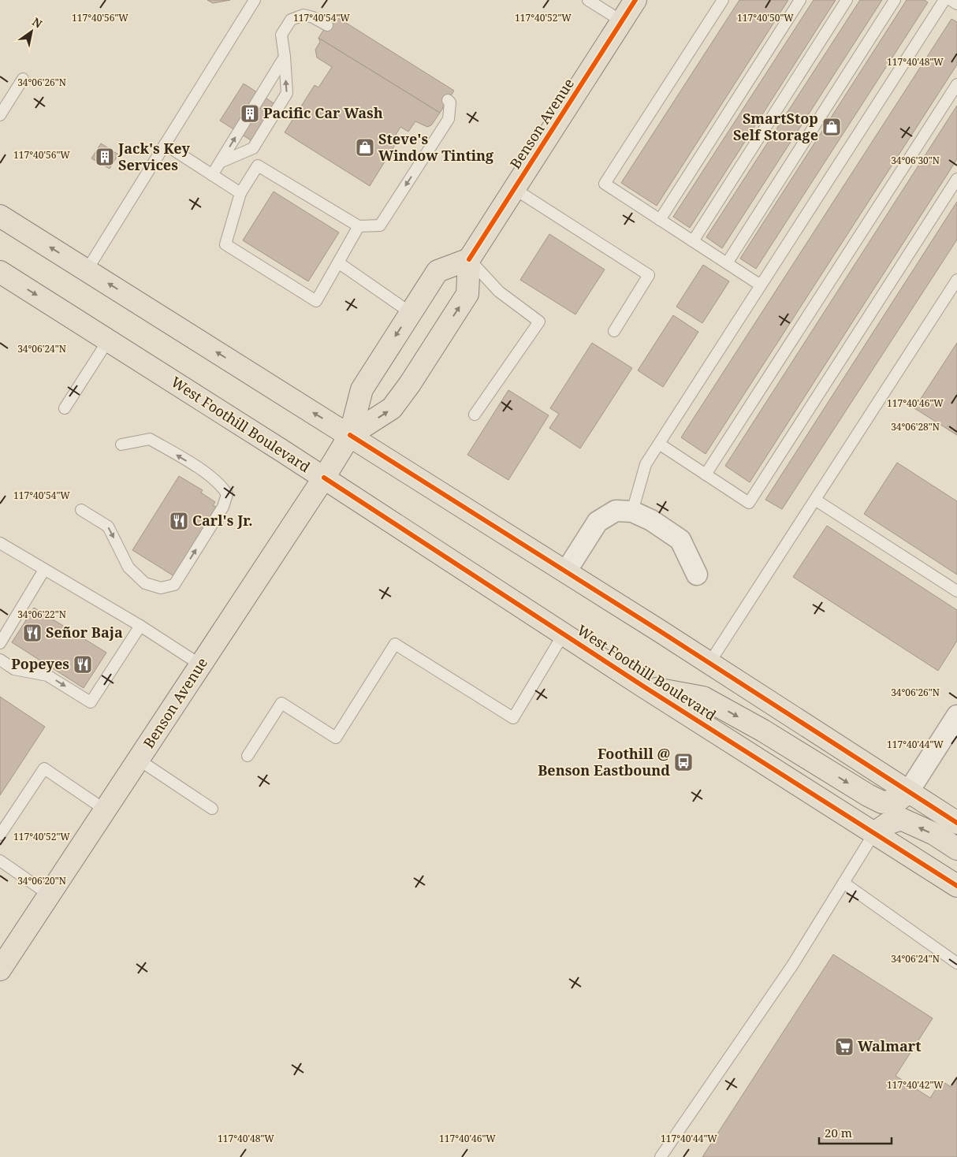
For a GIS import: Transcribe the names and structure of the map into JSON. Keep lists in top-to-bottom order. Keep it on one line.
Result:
{"streets":{"main road":["Benson Avenue","West Foothill Boulevard"]},"crossings":[["Benson Avenue","West Foothill Boulevard"]],"places":{"building":["Pacific Car Wash","Jack's Key Services"],"shop":["SmartStop Self Storage","Steve's Window Tinting"],"restaurant":["Carl's Jr.","Señor Baja","Popeyes"],"bus stop":["Foothill @ Benson Eastbound"],"supermarket":["Walmart"]},"scale_bar":"20 m","north":"top right","coordinates":["117°40'50\"W","117°40'56\"W","117°40'54\"W","117°40'52\"W","117°40'48\"W","34°06'26\"N","34°06'30\"N","34°06'24\"N","117°40'46\"W","34°06'28\"N","34°06'22\"N","117°40'44\"W","34°06'20\"N","117°40'42\"W"]}
